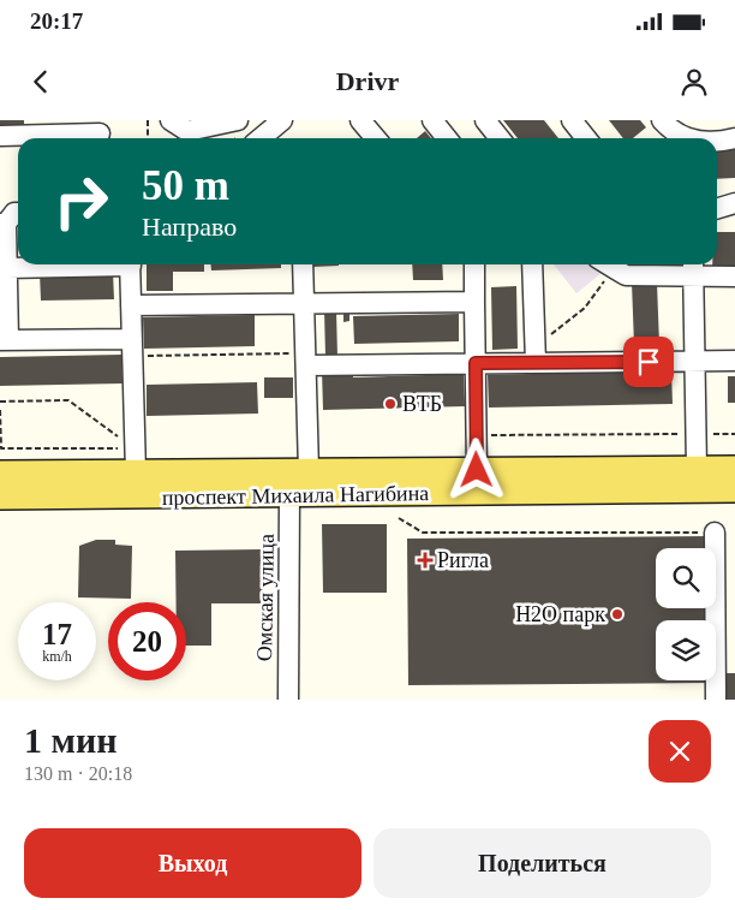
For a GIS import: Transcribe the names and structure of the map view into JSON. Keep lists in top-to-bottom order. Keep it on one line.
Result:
{"streets":{"main road":["проспект Михаила Нагибина"],"street":["Омская улица"]},"crossings":[["проспект Михаила Нагибина","Омская улица"]],"places":{"other":["ВТБ","H2O парк"],"health":["Ригла"]},"page":{"status":"20:17","header":"Drivr","turn":["50 m","Направо"],"speed":"17 km/h","limit":"20","heading":["1 мин","130 m · 20:18"],"buttons":["Выход","Поделиться"]}}
